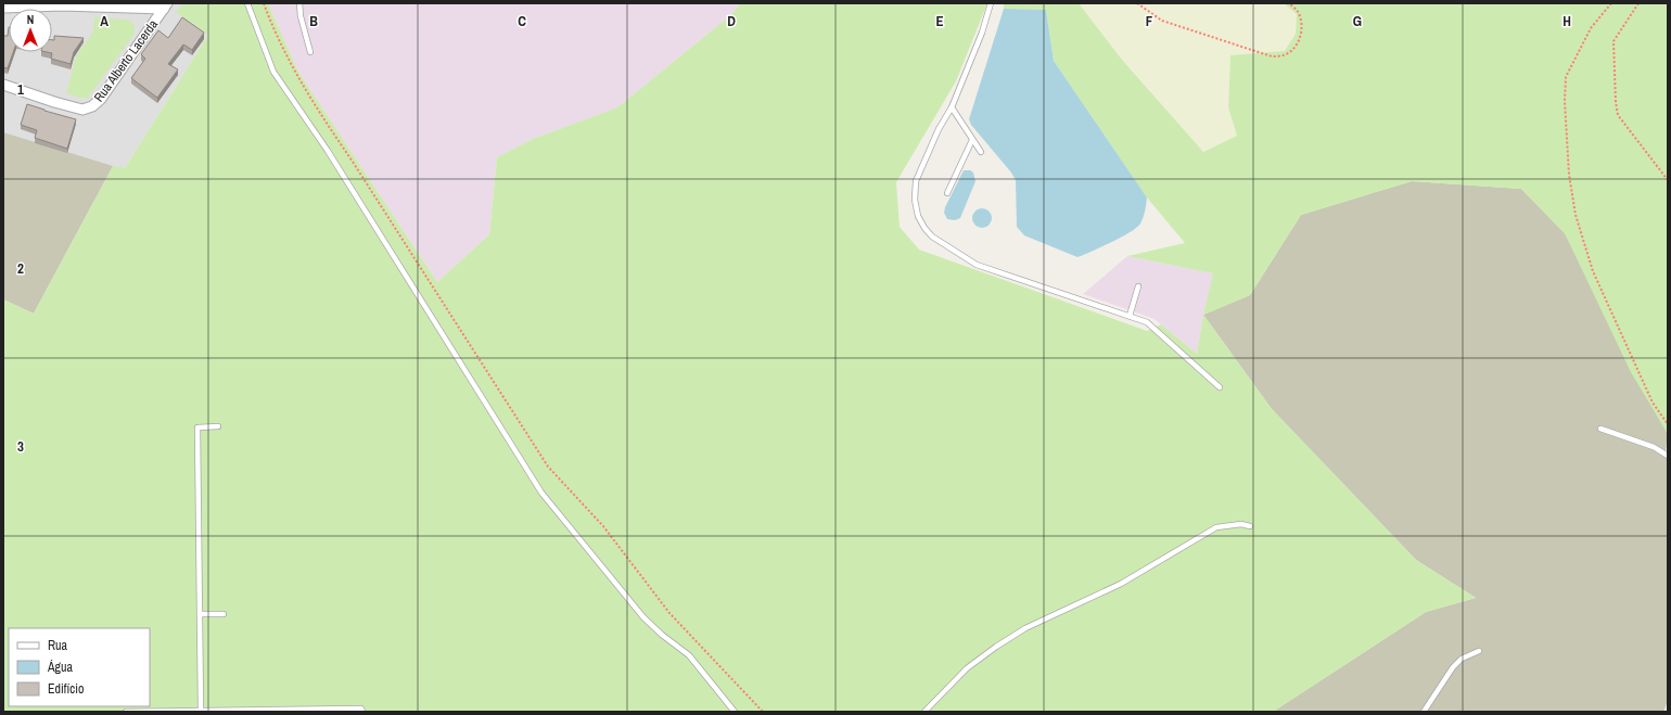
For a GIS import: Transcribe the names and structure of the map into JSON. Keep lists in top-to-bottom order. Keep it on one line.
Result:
{"streets":{"street":["Rua Alberto Lacerda"]},"legend":["Rua","Água","Edifício"],"north":"top","grid":{"columns":["A","B","C","D","E","F","G","H"],"rows":["1","2","3"]}}
